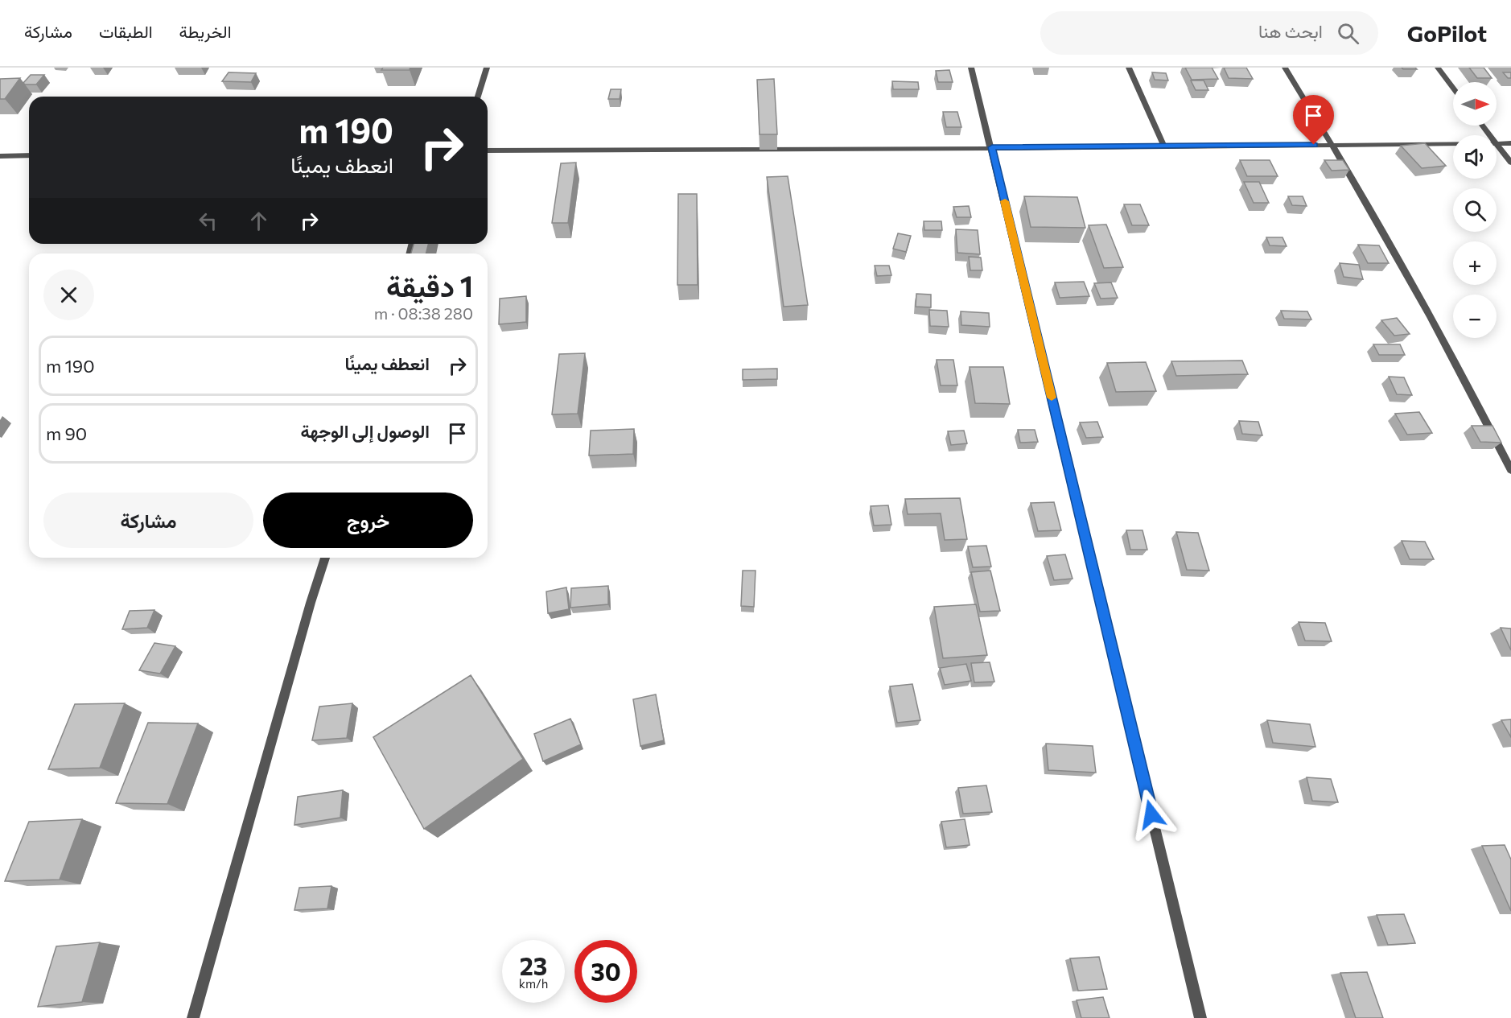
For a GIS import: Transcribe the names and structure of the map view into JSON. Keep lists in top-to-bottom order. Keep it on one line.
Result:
{"north":"right","page":{"header":"GoPilot","search":"ابحث هنا","nav":["الخريطة","الطبقات","مشاركة"],"map_buttons":["+","−"],"turn":["190 m","انعطف يمينًا"],"heading":["1 دقيقة","280 m · 08:38"],"list":[{"name":"انعطف يمينًا","value":"190 m"},{"name":"الوصول إلى الوجهة","value":"90 m"}],"buttons":["خروج","مشاركة"],"speed":"23 km/h","limit":"30"}}
